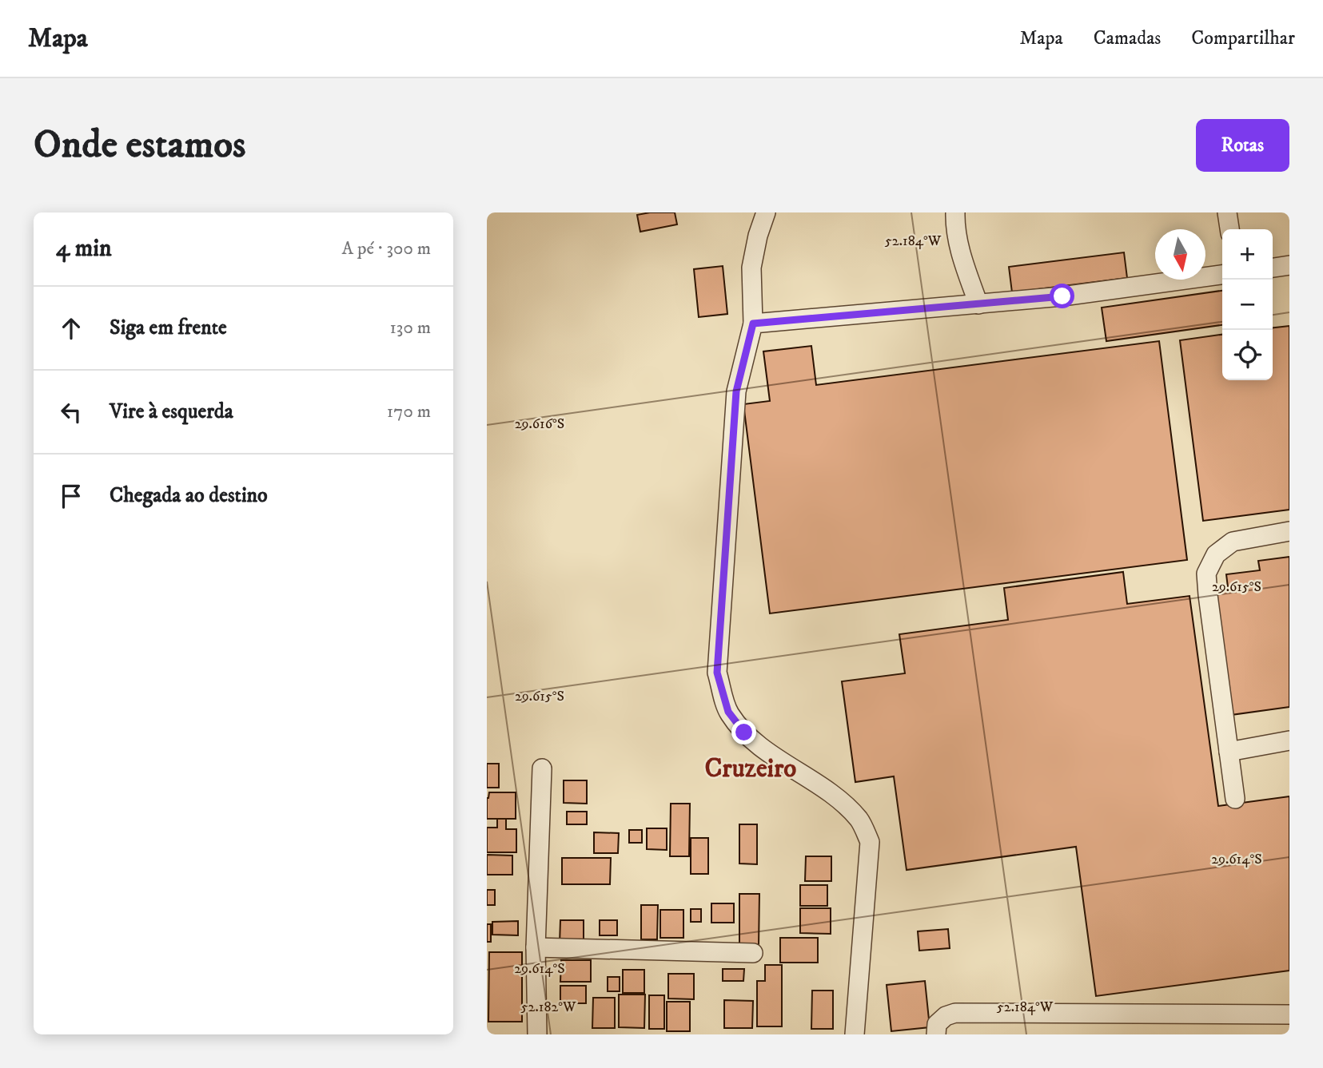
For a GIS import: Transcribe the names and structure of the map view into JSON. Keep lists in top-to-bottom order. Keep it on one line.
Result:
{"districts":["Cruzeiro"],"north":"bottom","page":{"header":"Mapa","nav":["Mapa","Camadas","Compartilhar"],"buttons":"Rotas","title":"Onde estamos","heading":["4 min","A pé · 300 m"],"map_buttons":["+","−"],"list":[["Siga em frente","130 m"],["Vire à esquerda","170 m"],"Chegada ao destino"]},"coordinates":["52.184°W","29.616°S","29.615°S","29.614°S","52.182°W"]}
